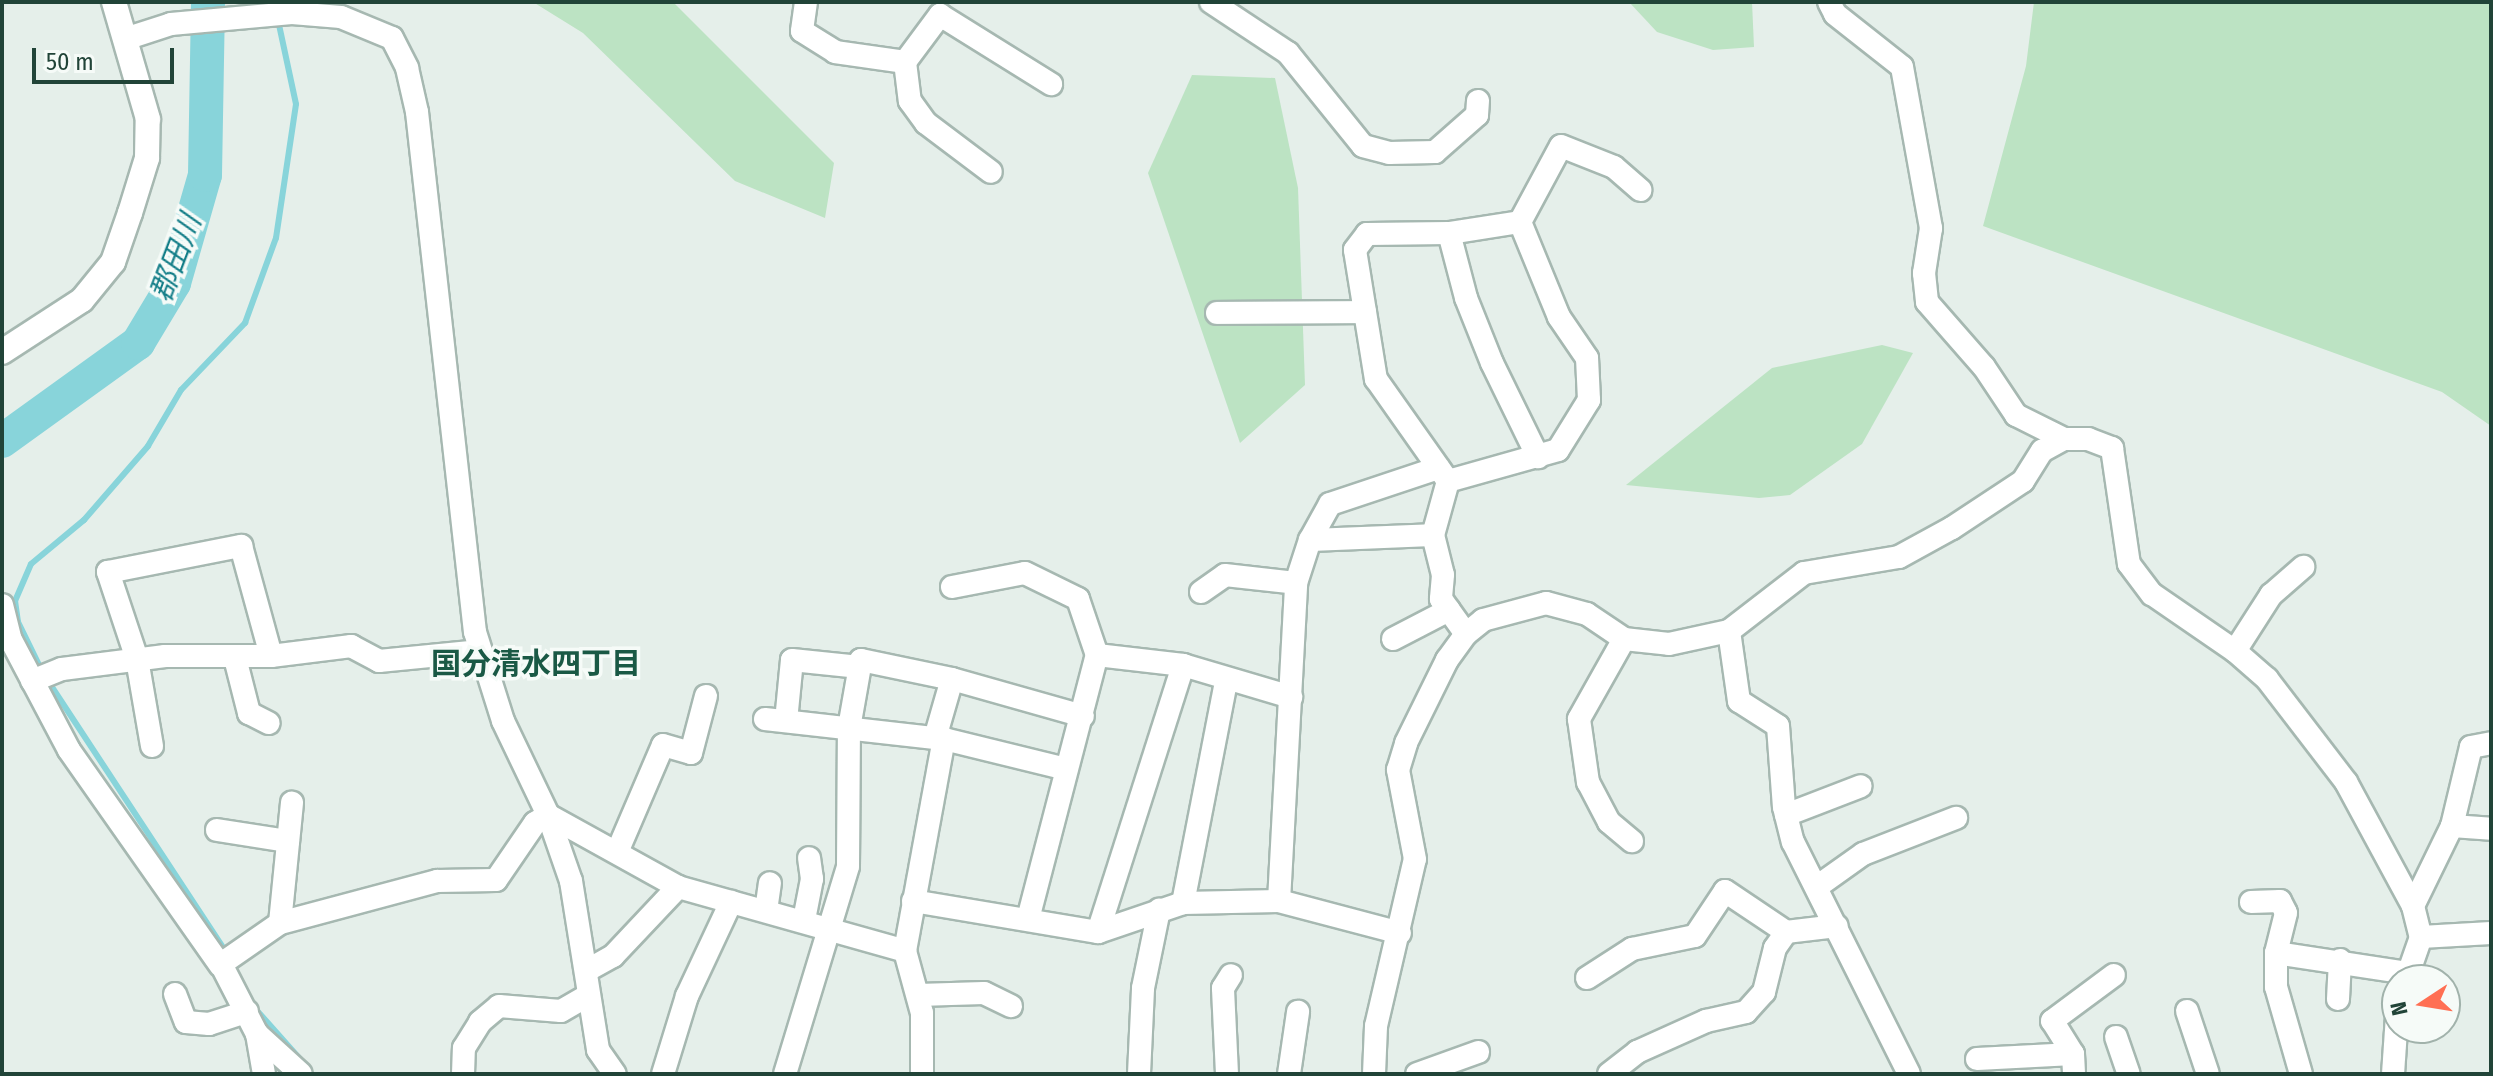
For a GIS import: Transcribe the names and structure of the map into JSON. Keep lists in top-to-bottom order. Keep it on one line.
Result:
{"districts":["国分清水四丁目"],"water":["郡田川"],"scale_bar":"50 m","north":"left"}
